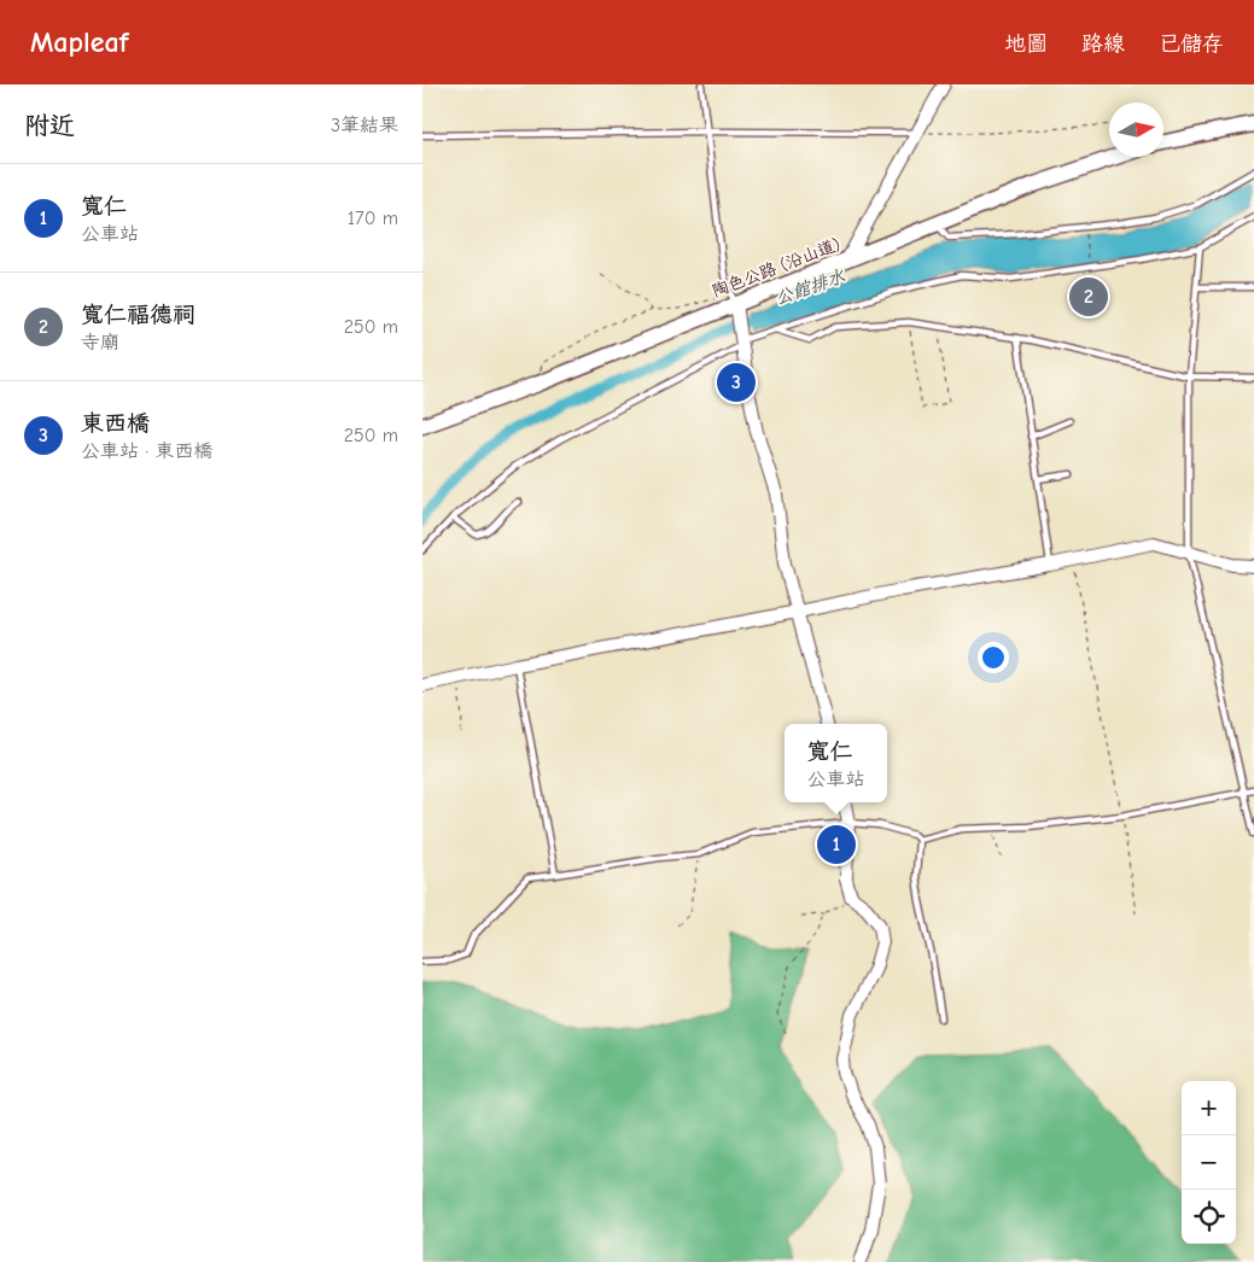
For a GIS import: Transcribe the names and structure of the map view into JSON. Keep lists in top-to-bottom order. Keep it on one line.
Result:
{"streets":{"main road":["陶色公路 (沿山道)"]},"water":["公館排水"],"north":"right","page":{"header":"Mapleaf","nav":["地圖","路線","已儲存"],"heading":["附近","3筆結果"],"list":[{"mark":"1","name":"寬仁","note":"公車站","value":"170 m"},{"mark":"2","name":"寬仁福德祠","note":"寺廟","value":"250 m"},{"mark":"3","name":"東西橋","note":"公車站 · 東西橋","value":"250 m"}],"pins":["2","3","1"],"popup":["寬仁","公車站"],"map_buttons":["+","−"]}}
